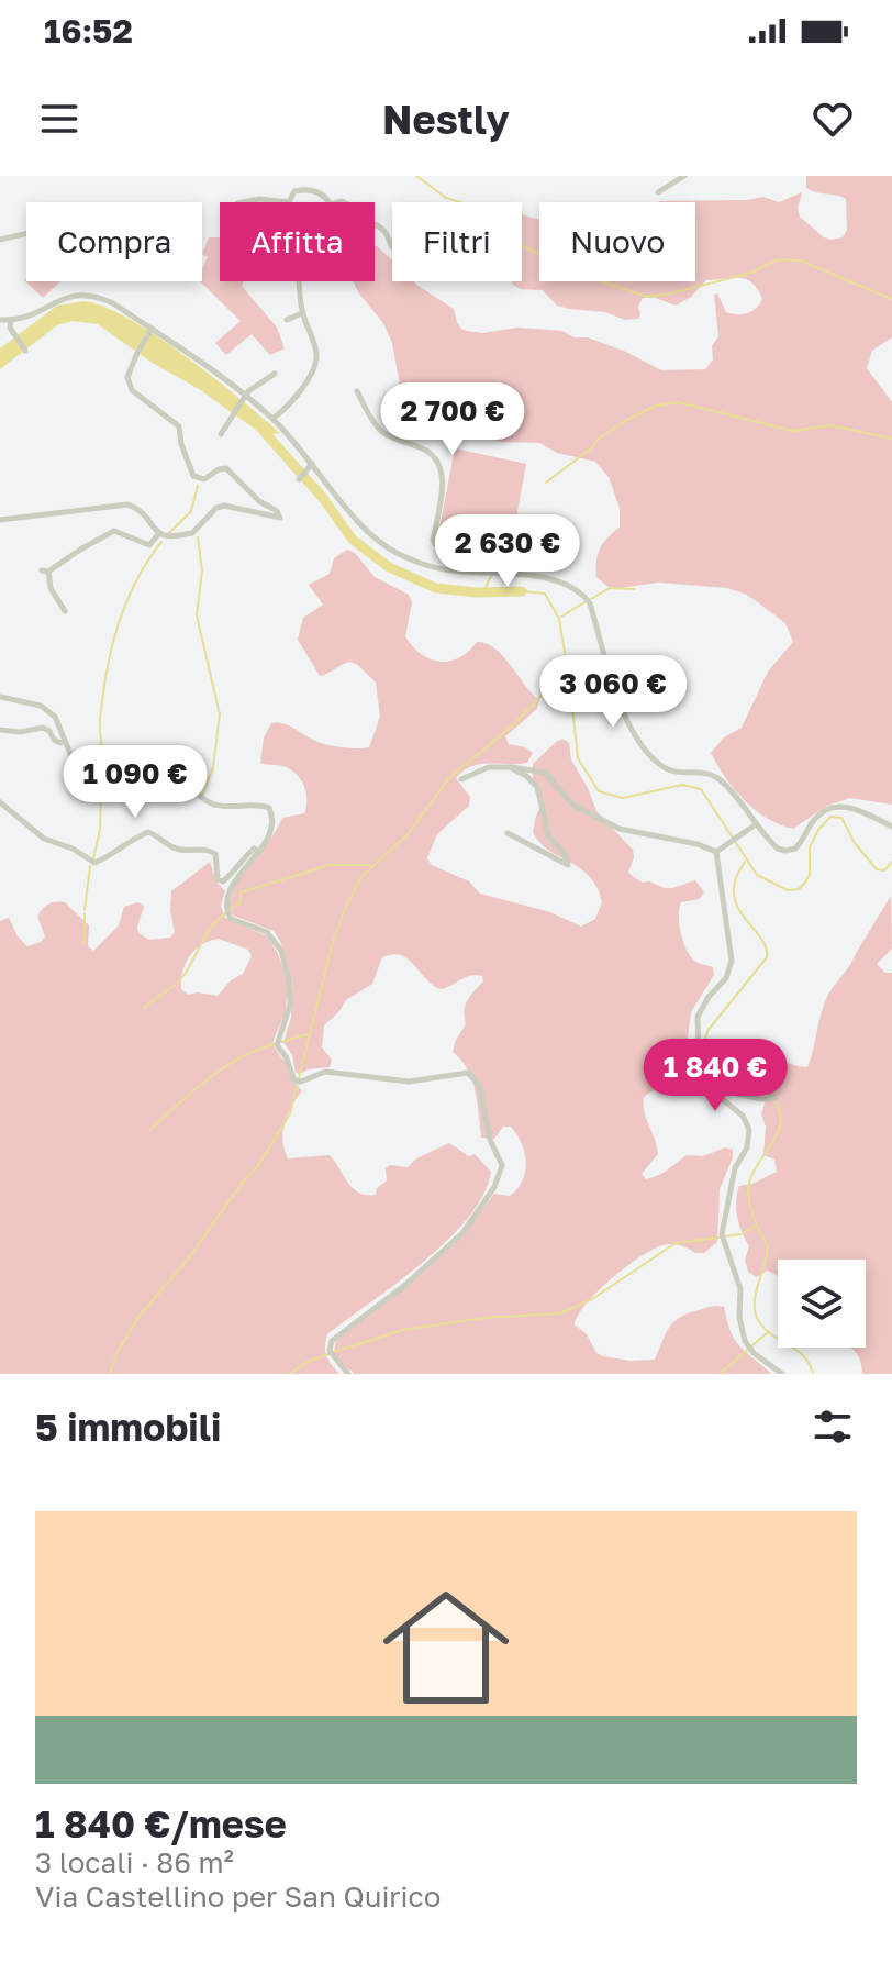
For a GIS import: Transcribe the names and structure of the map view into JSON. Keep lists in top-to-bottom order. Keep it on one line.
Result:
{"page":{"status":"16:52","header":"Nestly","chip":["Compra","Affitta","Filtri","Nuovo"],"price":["2 700 €","2 630 €","3 060 €","1 090 €","1 840 €"],"heading":"5 immobili","list":[{"name":"1 840 €/mese","note":"3 locali · 86 m² · Via Castellino per San Quirico"}]}}
